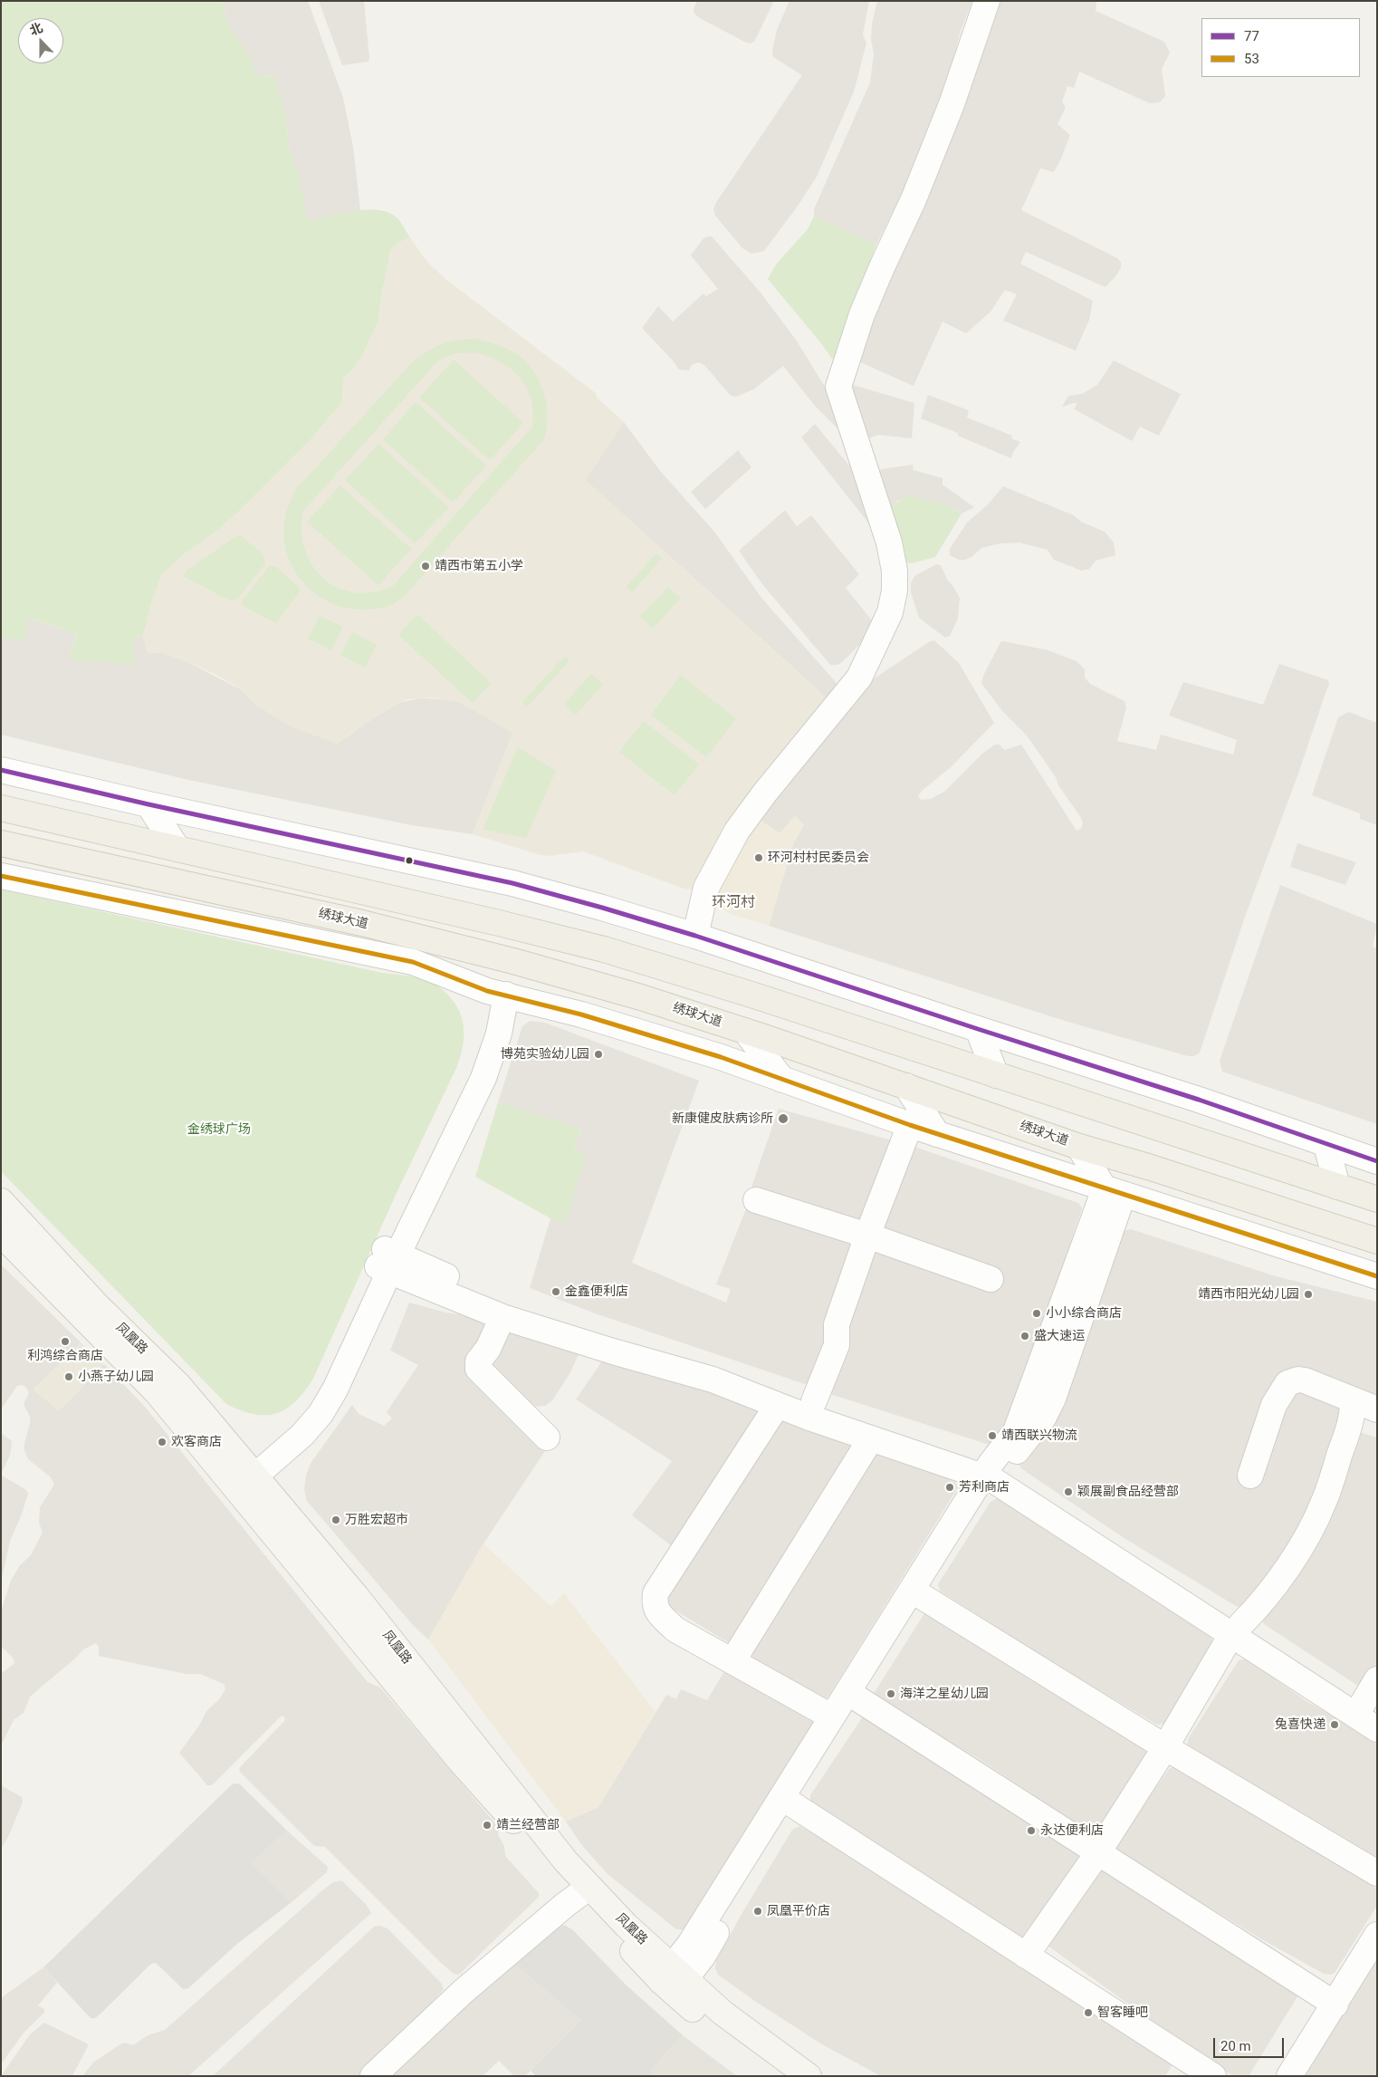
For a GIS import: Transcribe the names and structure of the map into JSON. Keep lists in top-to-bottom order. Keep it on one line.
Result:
{"streets":{"main road":["绣球大道","凤凰路"]},"districts":["环河村"],"parks":["金绣球广场"],"places":["靖西市第五小学","环河村村民委员会","博苑实验幼儿园","新康健皮肤病诊所","金鑫便利店","靖西市阳光幼儿园","小小综合商店","盛大速运","利鸿综合商店","小燕子幼儿园","靖西联兴物流","欢客商店","芳利商店","颖展副食品经营部","万胜宏超市","海洋之星幼儿园","兔喜快递","靖兰经营部","永达便利店","凤凰平价店","智客睡吧"],"lines":["transit line 77","transit line 53"],"legend":["77","53"],"scale_bar":"20 m","north":"top"}
